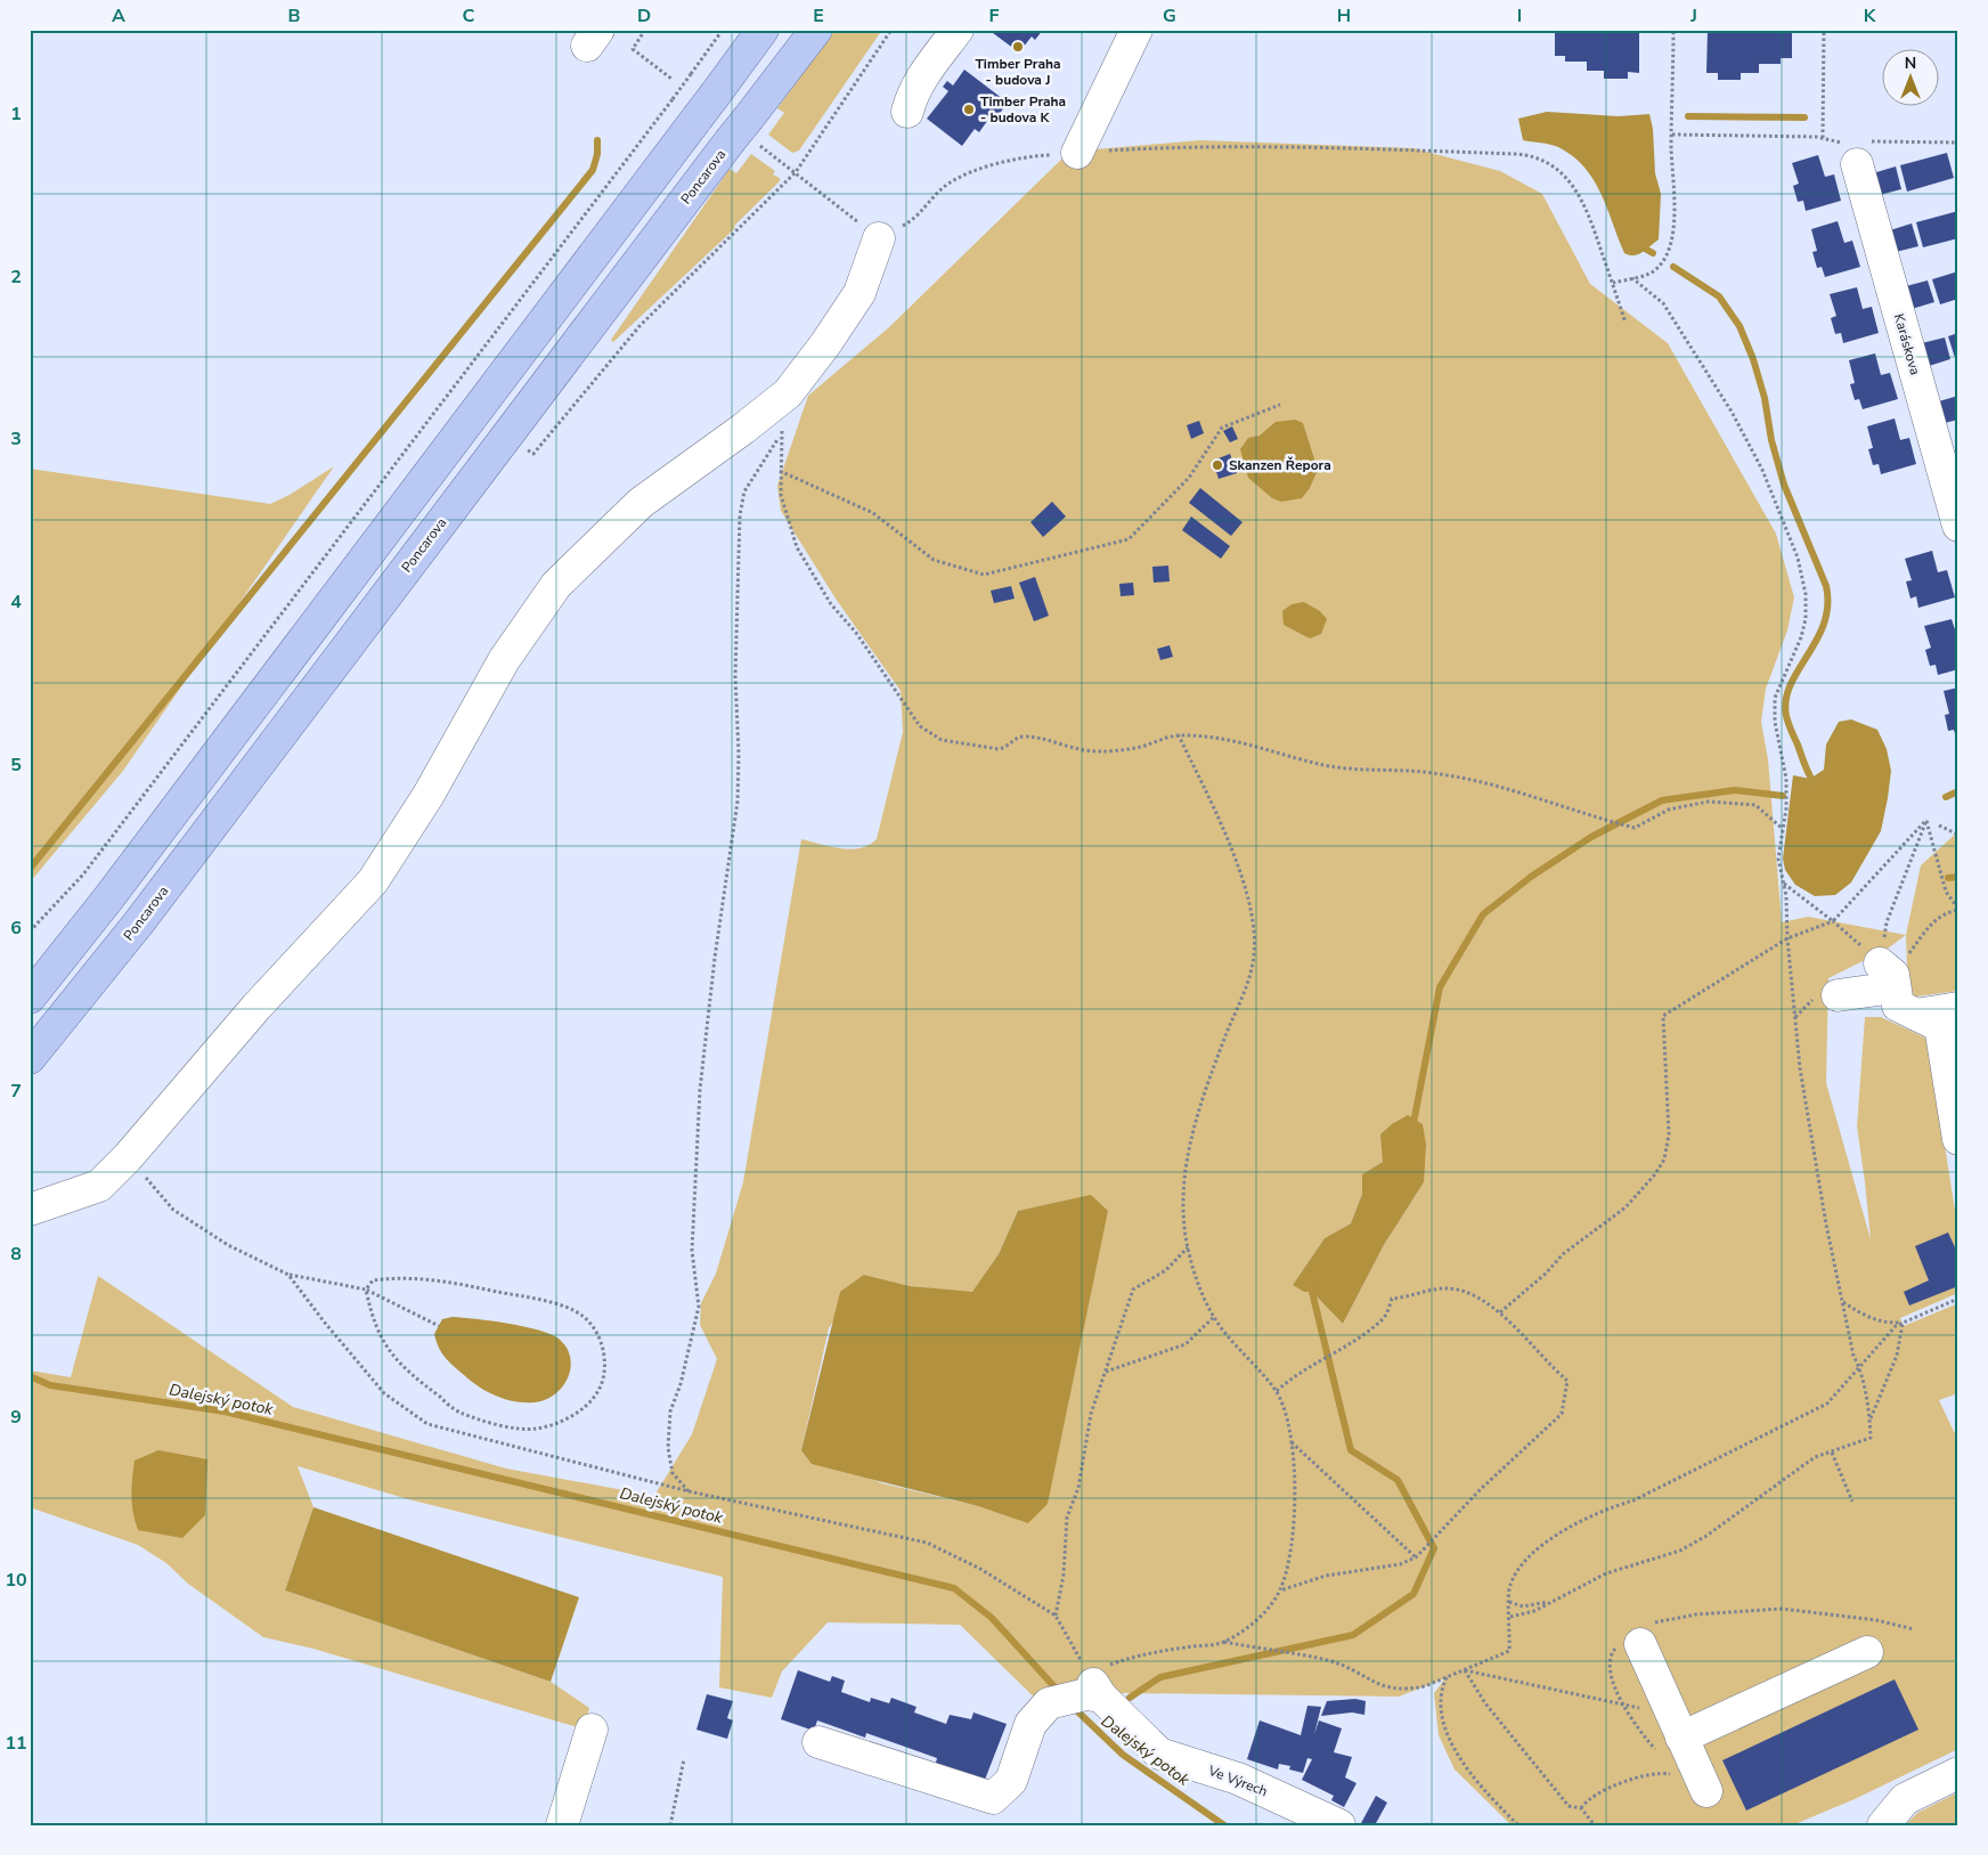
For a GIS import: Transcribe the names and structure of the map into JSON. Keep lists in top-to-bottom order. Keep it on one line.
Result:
{"streets":{"main road":["Poncarova"],"street":["Karáskova","Ve Výrech"]},"water":["Dalejský potok"],"places":["Timber Praha - budova J","Timber Praha - budova K","Skanzen Řepora"],"north":"top","grid":{"columns":["A","B","C","D","E","F","G","H","I","J","K"],"rows":["1","2","3","4","5","6","7","8","9","10","11"]}}
